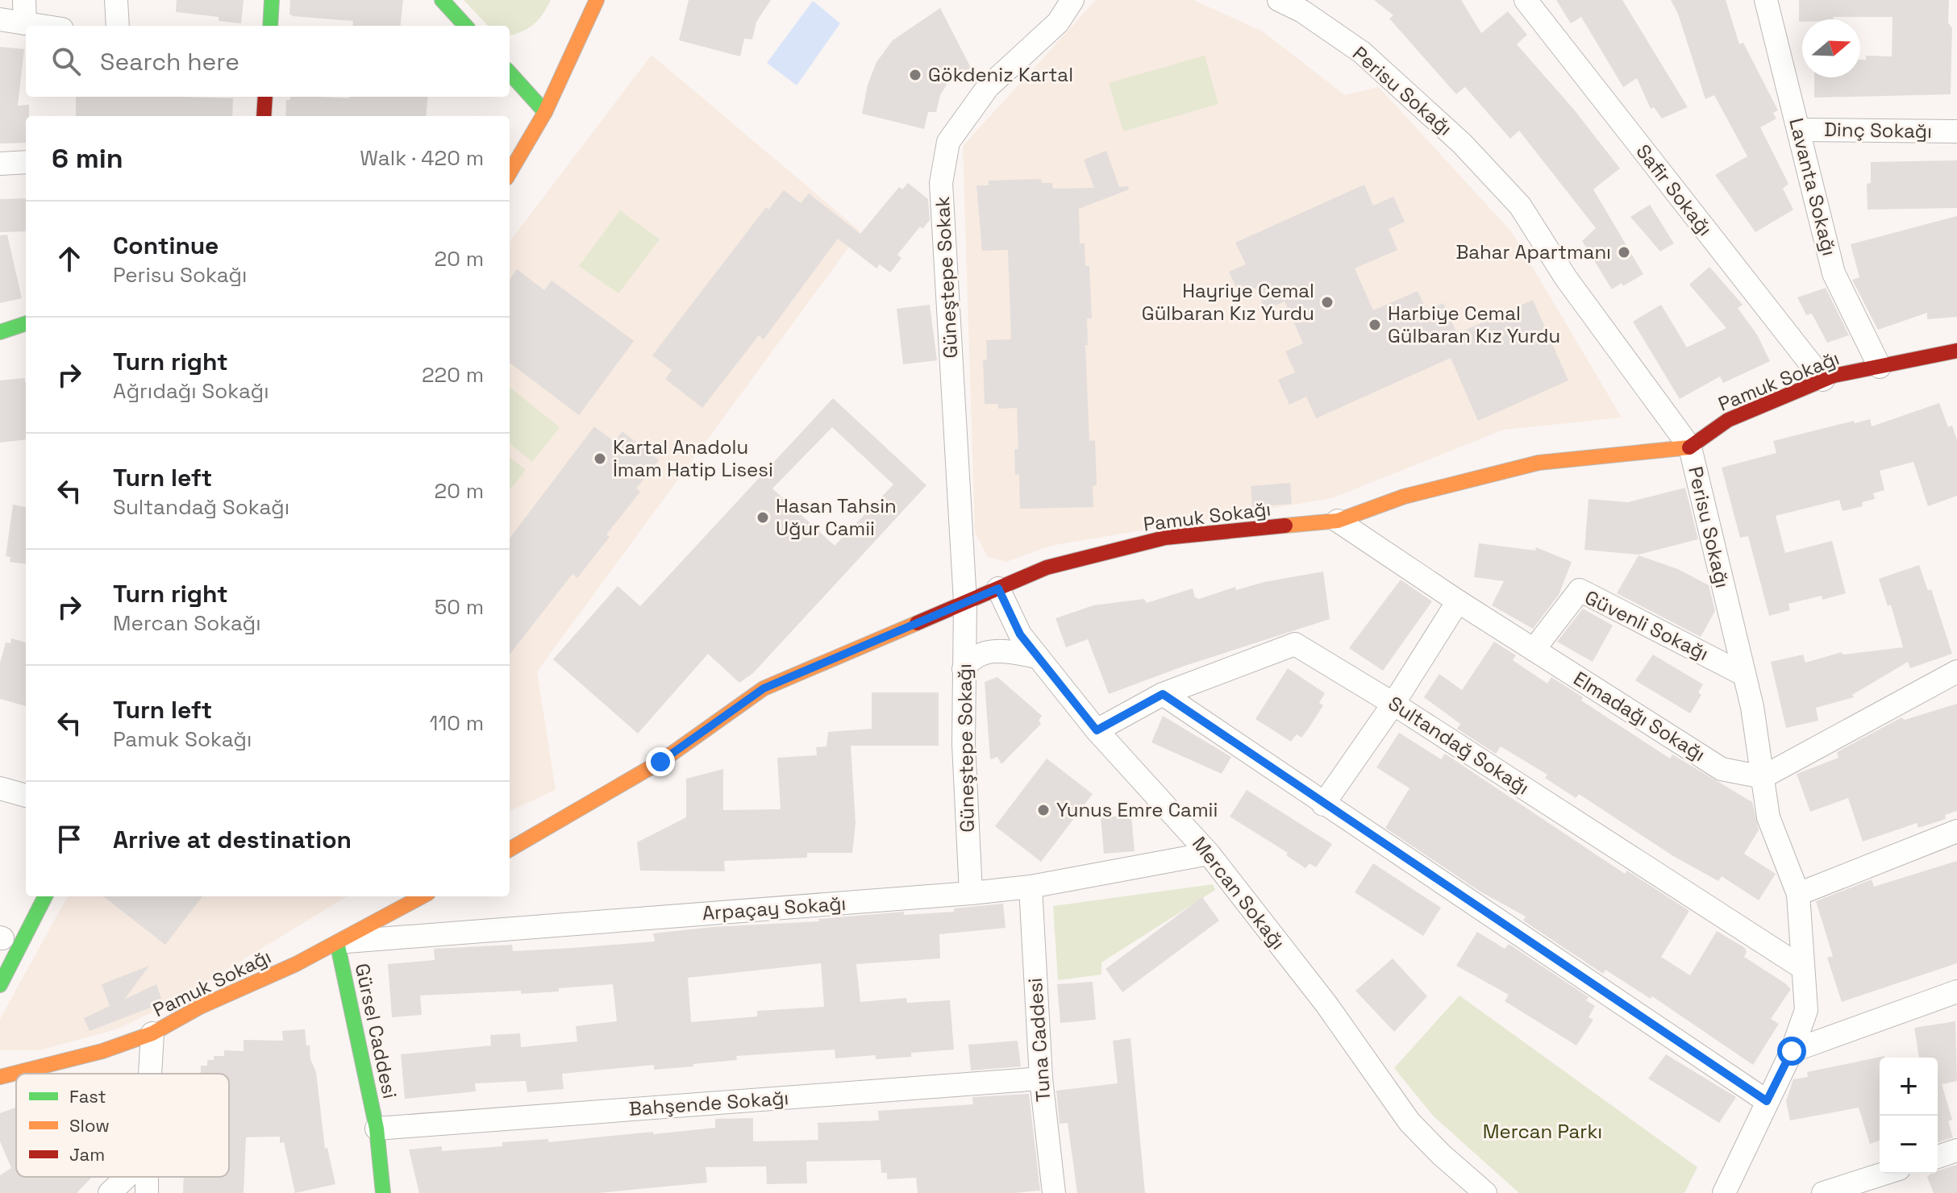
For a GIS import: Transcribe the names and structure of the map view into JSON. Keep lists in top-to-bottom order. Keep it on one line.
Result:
{"streets":{"street":["Perisu Sokağı","Dinç Sokağı","Lavanta Sokağı","Safir Sokağı","Güneştepe Sokak","Pamuk Sokağı","Güvenli Sokağı","Elmadağı Sokağı","Sultandağ Sokağı","Güneştepe Sokağı","Mercan Sokağı","Arpaçay Sokağı","Gürsel Caddesi","Tuna Caddesi","Bahşende Sokağı"]},"crossings":[["Perisu Sokağı","Pamuk Sokağı"],["Perisu Sokağı","Güvenli Sokağı"],["Perisu Sokağı","Elmadağı Sokağı"],["Perisu Sokağı","Sultandağ Sokağı"],["Dinç Sokağı","Lavanta Sokağı"],["Lavanta Sokağı","Pamuk Sokağı"],["Safir Sokağı","Pamuk Sokağı"],["Güneştepe Sokak","Pamuk Sokağı"],["Güneştepe Sokak","Güneştepe Sokağı"],["Pamuk Sokağı","Elmadağı Sokağı"],["Pamuk Sokağı","Güneştepe Sokağı"],["Pamuk Sokağı","Mercan Sokağı"],["Pamuk Sokağı","Arpaçay Sokağı"],["Pamuk Sokağı","Gürsel Caddesi"],["Güvenli Sokağı","Elmadağı Sokağı"],["Sultandağ Sokağı","Mercan Sokağı"],["Güneştepe Sokağı","Arpaçay Sokağı"],["Mercan Sokağı","Arpaçay Sokağı"],["Arpaçay Sokağı","Gürsel Caddesi"],["Arpaçay Sokağı","Tuna Caddesi"],["Gürsel Caddesi","Bahşende Sokağı"],["Tuna Caddesi","Bahşende Sokağı"]],"parks":["Mercan Parkı"],"places":["Gökdeniz Kartal","Bahar Apartmanı","Hayriye Cemal Gülbaran Kız Yurdu","Harbiye Cemal Gülbaran Kız Yurdu","Kartal Anadolu İmam Hatip Lisesi","Hasan Tahsin Uğur Camii","Yunus Emre Camii"],"legend":["Fast","Slow","Jam"],"north":"right","page":{"search":"Search here","heading":["6 min","Walk · 420 m"],"list":[["Continue","Perisu Sokağı","20 m"],["Turn right","Ağrıdağı Sokağı","220 m"],["Turn left","Sultandağ Sokağı","20 m"],["Turn right","Mercan Sokağı","50 m"],["Turn left","Pamuk Sokağı","110 m"],"Arrive at destination"],"map_buttons":["+","−"]}}
